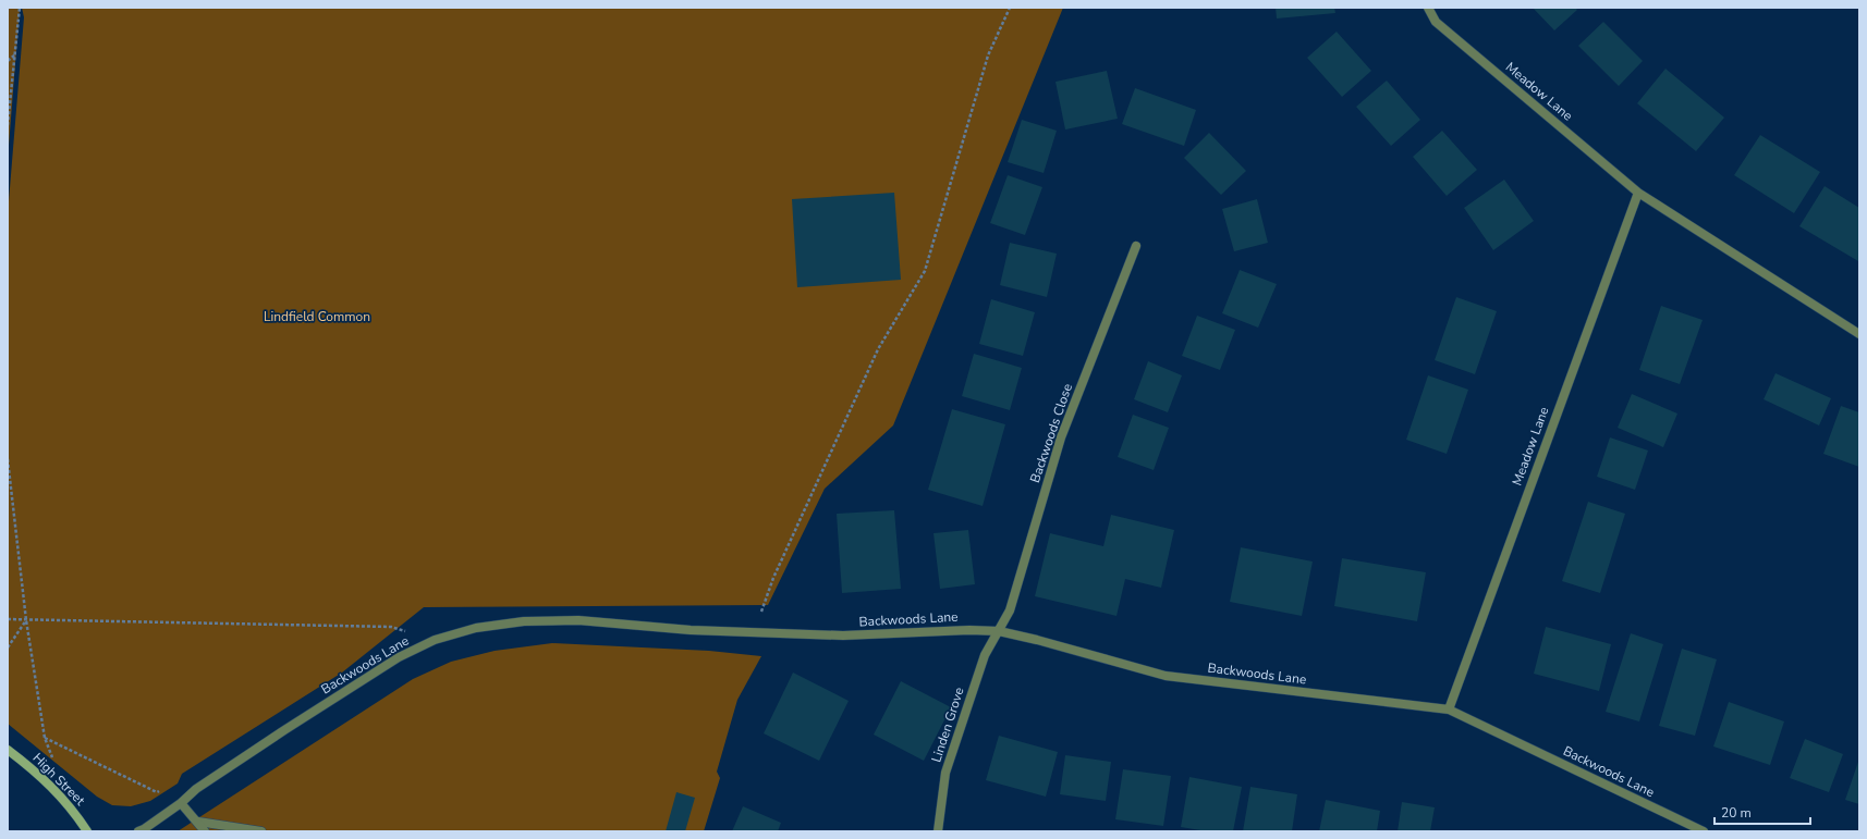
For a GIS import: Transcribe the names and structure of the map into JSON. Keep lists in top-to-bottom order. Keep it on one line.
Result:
{"streets":{"main road":["High Street"],"street":["Meadow Lane","Backwoods Close","Backwoods Lane","Linden Grove"]},"crossings":[["Meadow Lane","Backwoods Lane"],["Backwoods Close","Backwoods Lane"],["Backwoods Close","Linden Grove"],["Backwoods Lane","Linden Grove"]],"parks":["Lindfield Common"],"scale_bar":"20 m"}
